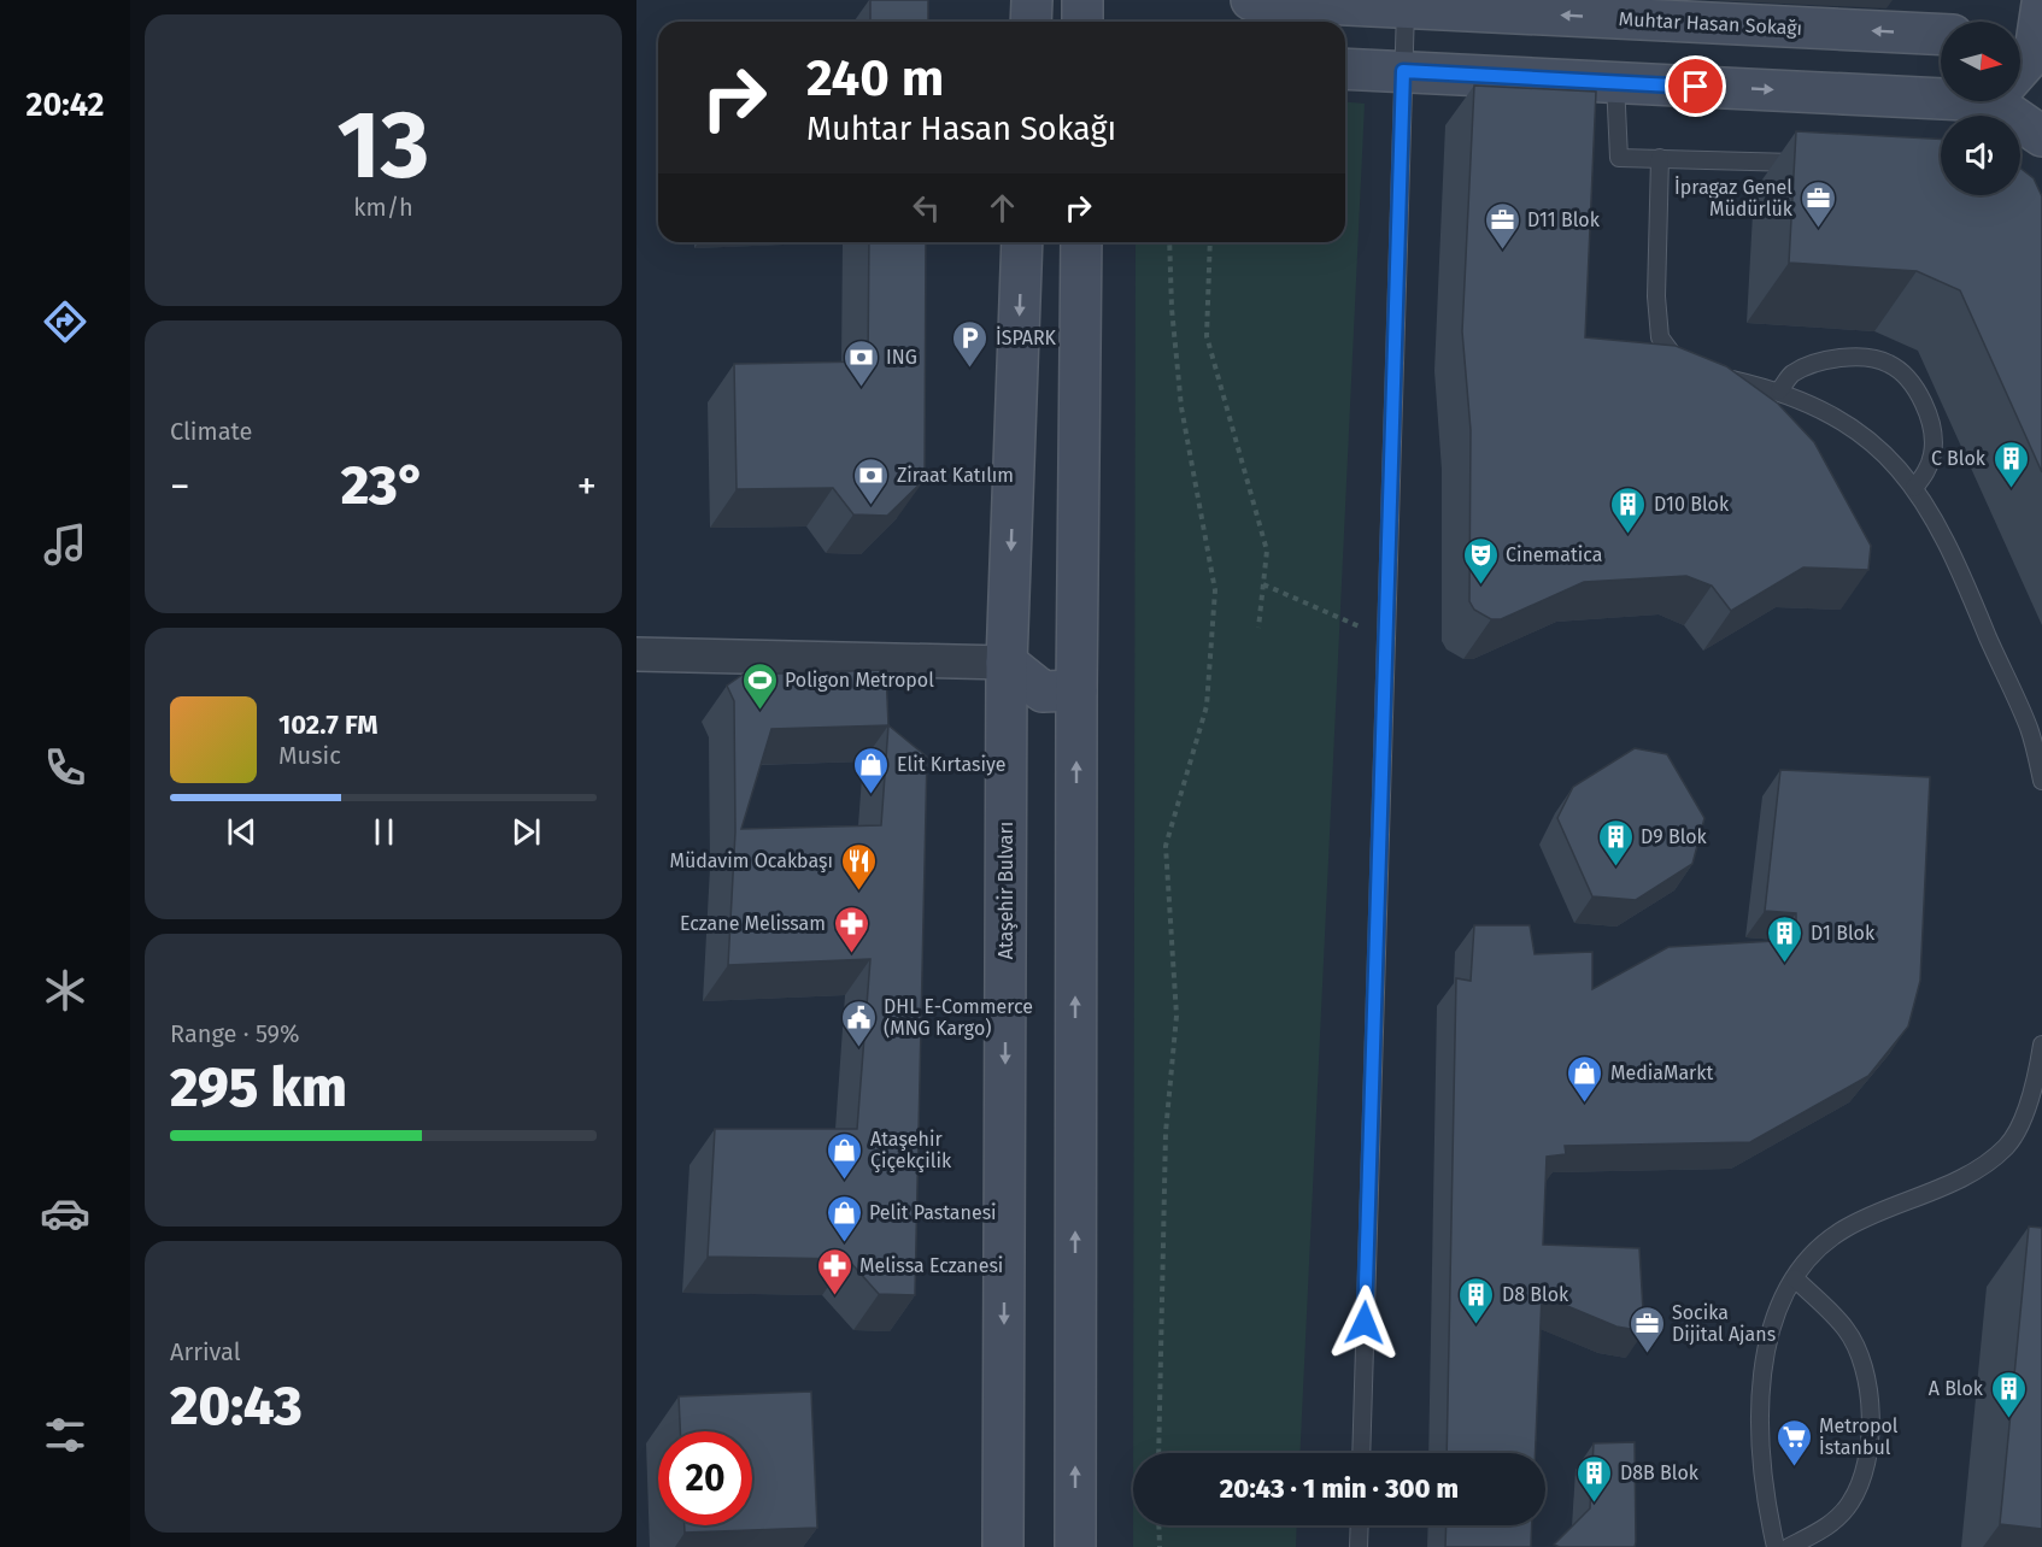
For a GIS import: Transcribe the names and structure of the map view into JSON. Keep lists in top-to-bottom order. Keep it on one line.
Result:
{"streets":{"main road":["Muhtar Hasan Sokağı","Ataşehir Bulvarı"]},"places":{"office":["İpragaz Genel Müdürlük","D11 Blok","Socika Dijital Ajans"],"parking":["İSPARK"],"bank":["ING","Ziraat Katılım"],"building":["C Blok","D10 Blok","D9 Blok","D1 Blok","D8 Blok","A Blok","D8B Blok"],"theatre":["Cinematica"],"sports":["Poligon Metropol"],"shop":["Elit Kırtasiye","MediaMarkt","Ataşehir Çiçekçilik","Pelit Pastanesi"],"restaurant":["Müdavim Ocakbaşı"],"pharmacy":["Eczane Melissam","Melissa Eczanesi"],"public building":["DHL E-Commerce (MNG Kargo)"],"supermarket":["Metropol İstanbul"]},"north":"right","page":{"tabs":"20:42","tile":[["13","km/h"],"Climate",["Range · 59%","295 km"],["Arrival","20:43"]],"turn":["240 m","Muhtar Hasan Sokağı"],"heat":["−","23°","+"],"song":["102.7 FM","Music"],"limit":"20","trip":"20:43 · 1 min · 300 m"}}
